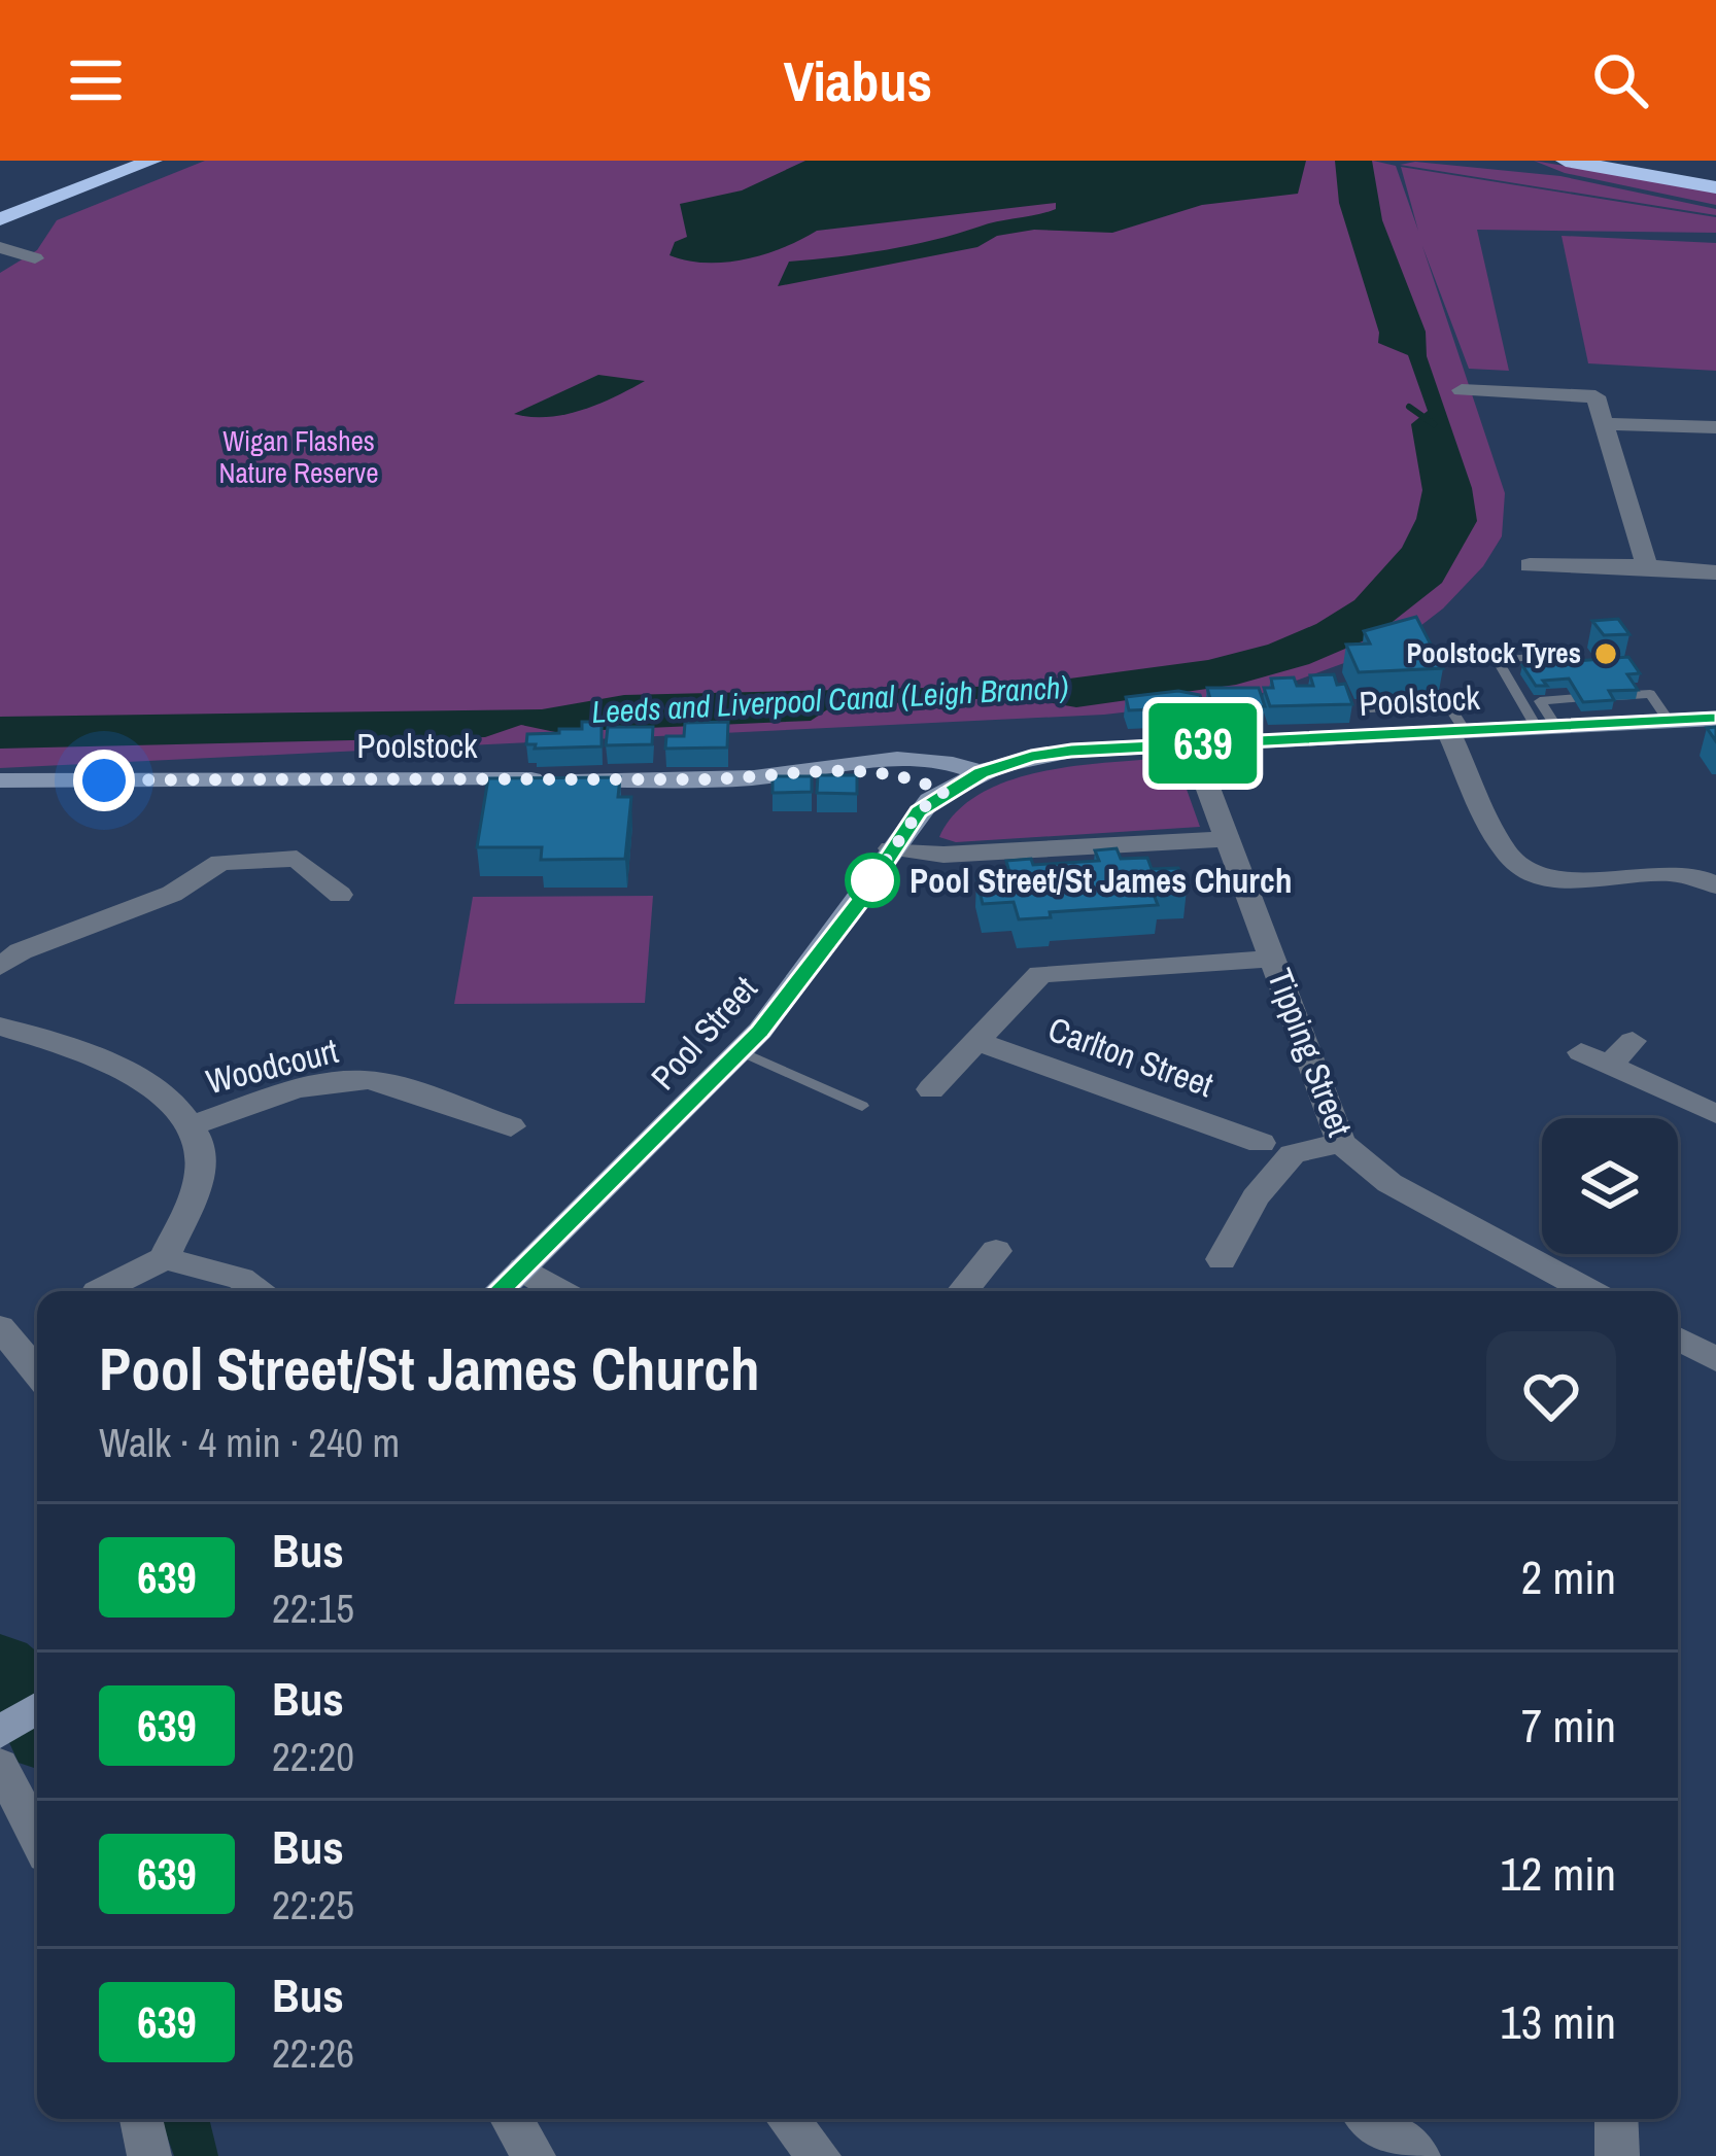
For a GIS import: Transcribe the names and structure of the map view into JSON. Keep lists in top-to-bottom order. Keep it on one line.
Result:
{"streets":{"main road":["Poolstock","Pool Street"],"street":["Tipping Street","Carlton Street","Woodcourt"]},"crossings":[["Poolstock","Pool Street"],["Poolstock","Tipping Street"]],"water":["Leeds and Liverpool Canal (Leigh Branch)"],"parks":["Wigan Flashes Nature Reserve"],"places":["Poolstock Tyres","Pool Street/St James Church"],"lines":["bus line 639"],"page":{"header":"Viabus","on_map":"639","heading":["Pool Street/St James Church","Walk · 4 min · 240 m"],"list":[{"mark":"639","name":"Bus","note":"22:15","value":"2 min"},{"mark":"639","name":"Bus","note":"22:20","value":"7 min"},{"mark":"639","name":"Bus","note":"22:25","value":"12 min"},{"mark":"639","name":"Bus","note":"22:26","value":"13 min"}]}}
